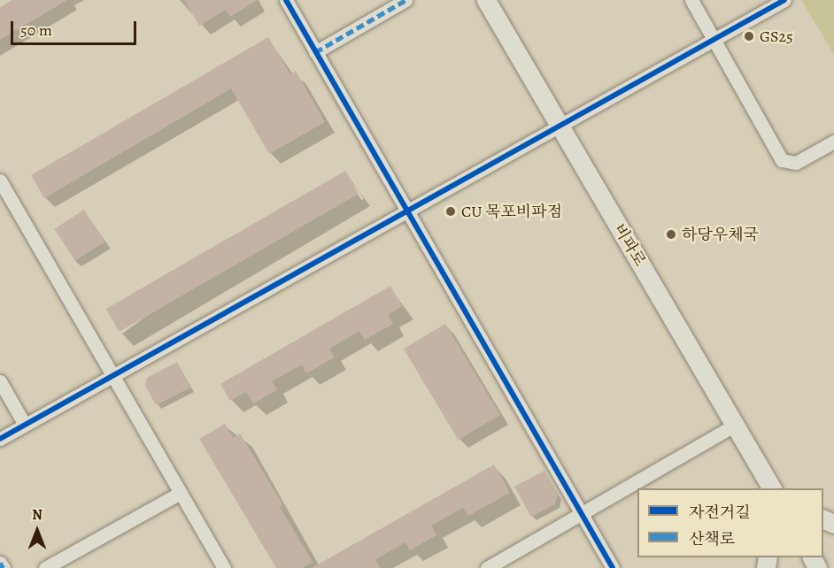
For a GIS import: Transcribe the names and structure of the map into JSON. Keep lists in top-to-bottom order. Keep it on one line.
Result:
{"streets":{"street":["비파로"]},"places":["GS25","CU 목포비파점","하당우체국"],"legend":["자전거길","산책로"],"scale_bar":"50 m","north":"top"}
